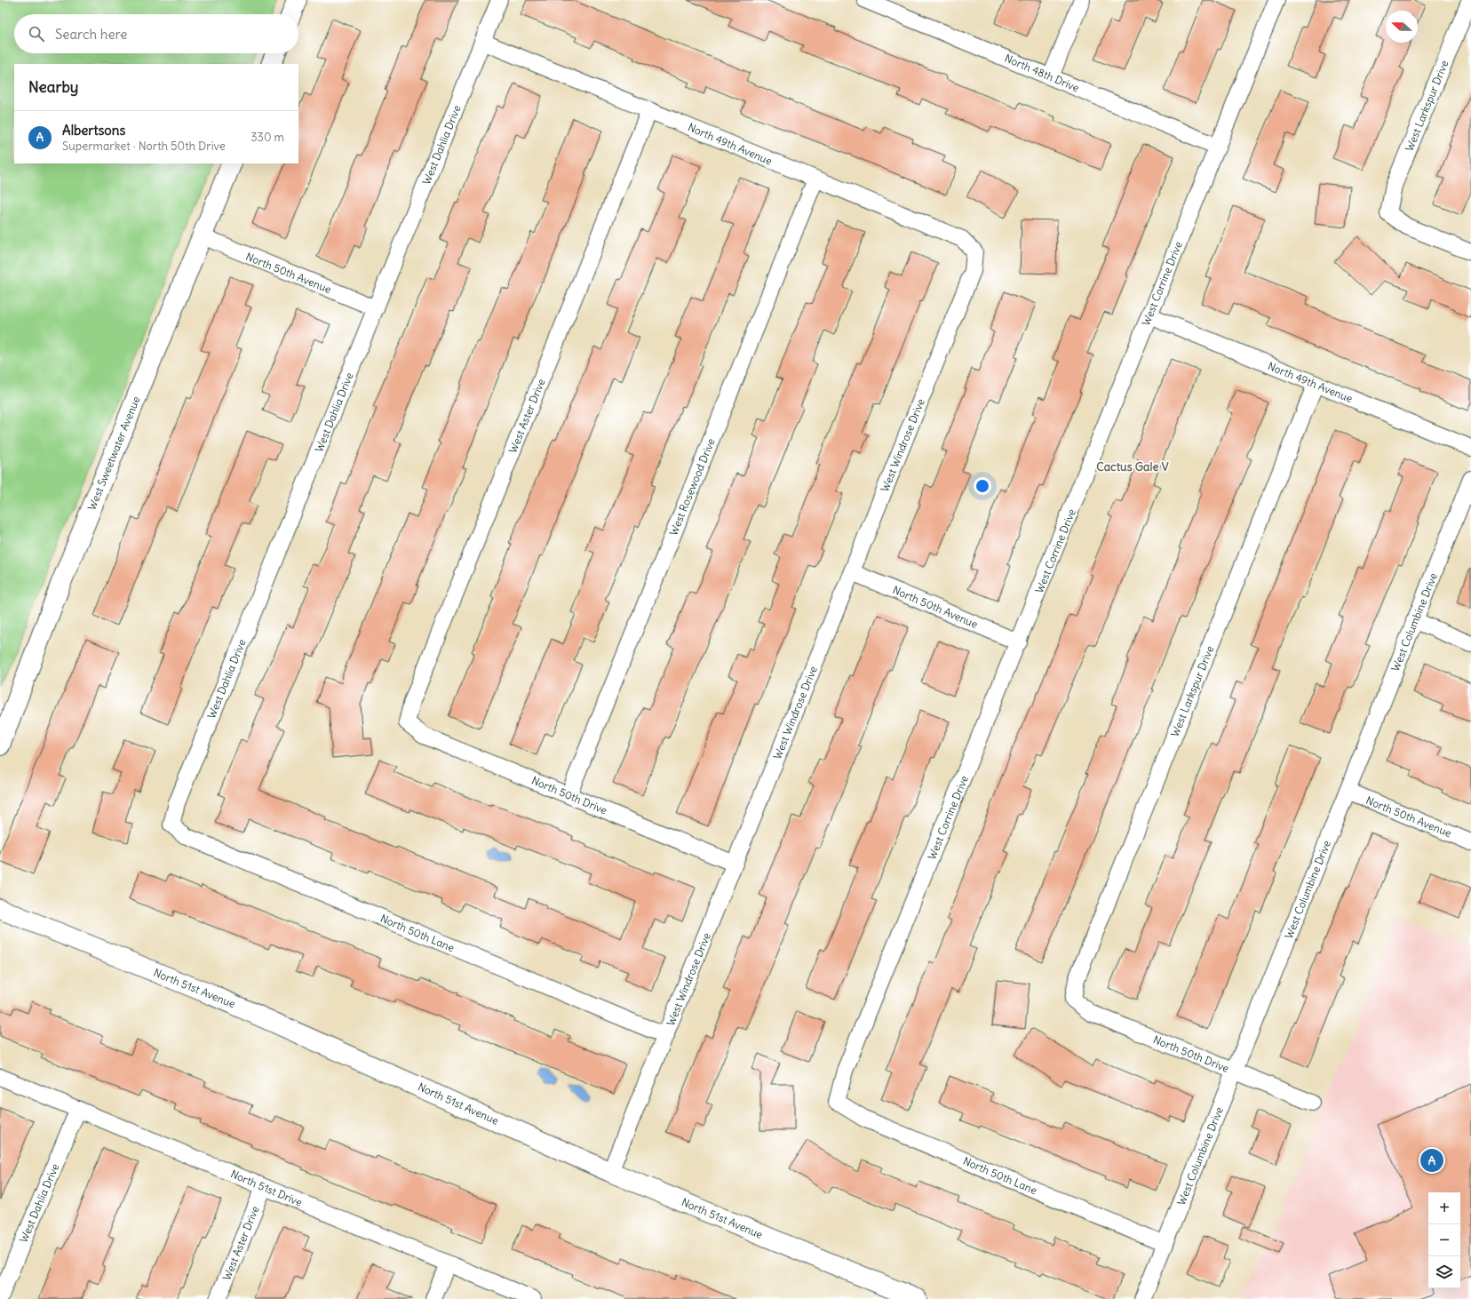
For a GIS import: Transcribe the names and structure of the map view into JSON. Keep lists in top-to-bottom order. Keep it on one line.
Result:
{"streets":{"main road":["West Sweetwater Avenue","North 51st Avenue"],"street":["North 48th Drive","West Larkspur Drive","North 49th Avenue","West Dahlia Drive","North 50th Avenue","West Corrine Drive","West Aster Drive","West Windrose Drive","West Rosewood Drive","West Columbine Drive","North 50th Drive","North 50th Lane","North 51st Drive"]},"crossings":[["North 48th Drive","West Corrine Drive"],["West Larkspur Drive","North 49th Avenue"],["West Larkspur Drive","North 50th Drive"],["North 49th Avenue","West Dahlia Drive"],["North 49th Avenue","West Corrine Drive"],["North 49th Avenue","West Aster Drive"],["North 49th Avenue","West Windrose Drive"],["North 49th Avenue","West Rosewood Drive"],["West Dahlia Drive","North 50th Avenue"],["West Dahlia Drive","North 50th Lane"],["West Dahlia Drive","North 51st Drive"],["North 50th Avenue","West Corrine Drive"],["North 50th Avenue","West Windrose Drive"],["North 50th Avenue","West Sweetwater Avenue"],["North 50th Avenue","West Columbine Drive"],["West Corrine Drive","North 50th Lane"],["West Aster Drive","North 50th Drive"],["West Aster Drive","North 51st Drive"],["West Windrose Drive","North 50th Drive"],["West Windrose Drive","North 50th Lane"],["West Windrose Drive","North 51st Avenue"],["West Rosewood Drive","North 50th Drive"],["West Columbine Drive","North 50th Drive"],["West Columbine Drive","North 50th Lane"]],"districts":["Cactus Gale V"],"north":"left","page":{"search":"Search here","heading":"Nearby","list":[{"mark":"A","name":"Albertsons","note":"Supermarket · North 50th Drive","value":"330 m"}],"pins":"A","map_buttons":["+","−"]}}
